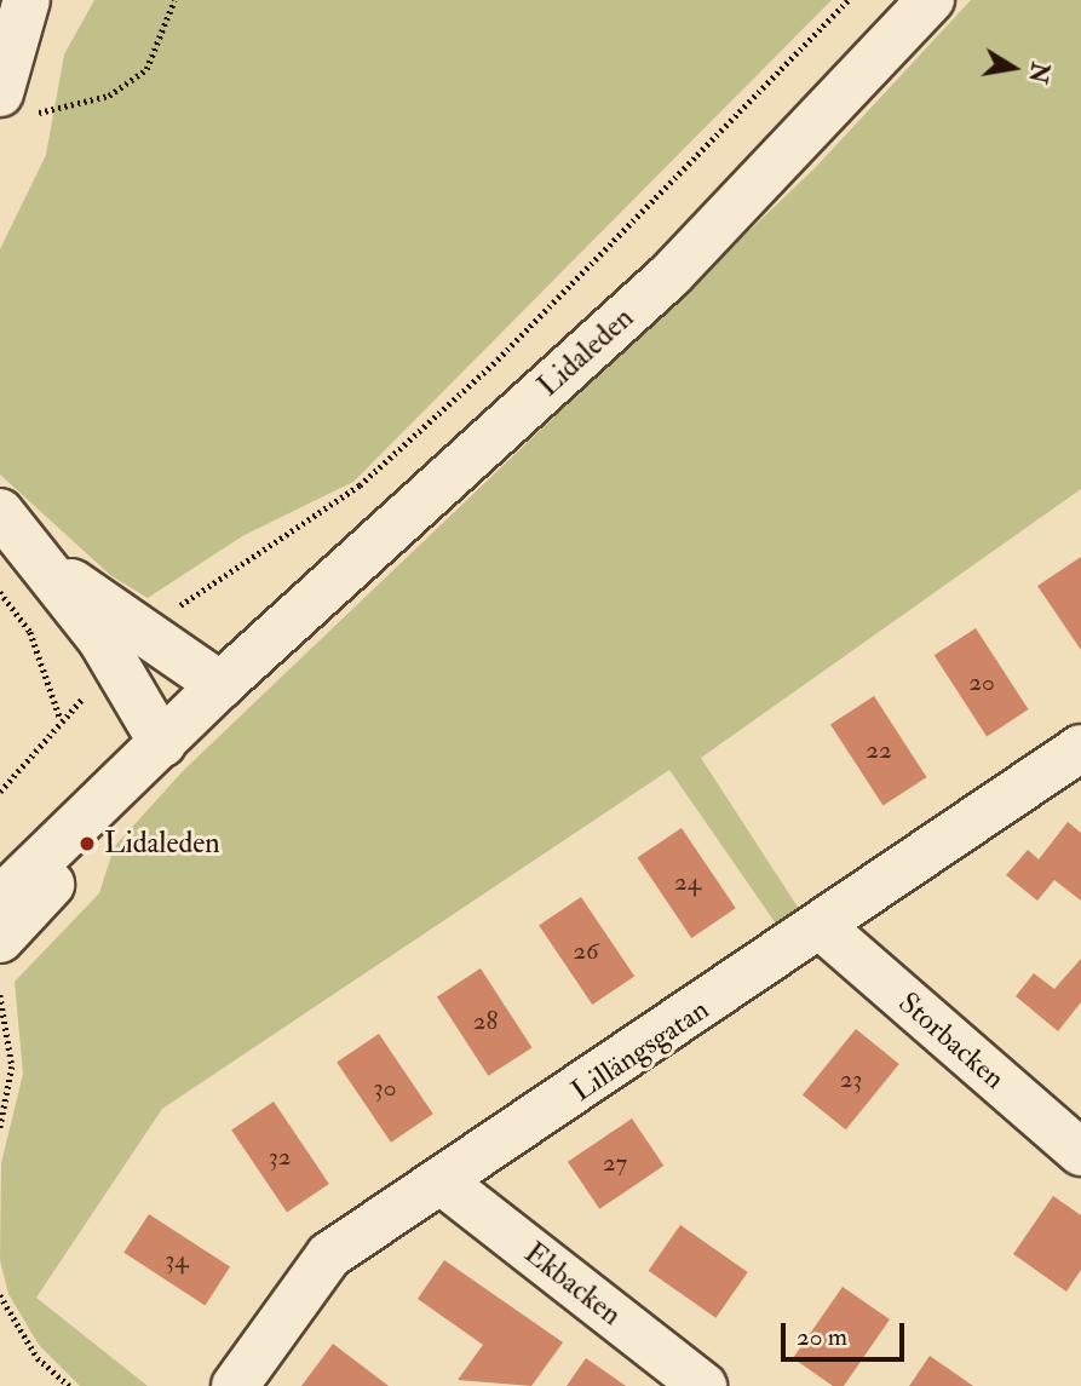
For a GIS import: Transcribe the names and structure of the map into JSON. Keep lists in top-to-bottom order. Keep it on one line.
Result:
{"streets":{"street":["Lidaleden","Storbacken","Lillängsgatan","Ekbacken"]},"crossings":[["Storbacken","Lillängsgatan"],["Lillängsgatan","Ekbacken"]],"places":["Lidaleden"],"house_numbers":["20","22","24","26","28","23","30","32","27","34"],"scale_bar":"20 m","north":"right"}
